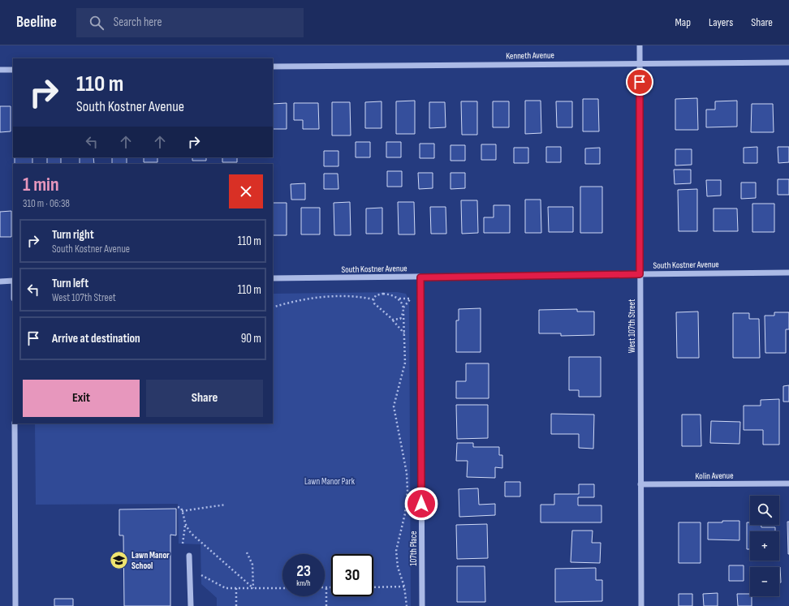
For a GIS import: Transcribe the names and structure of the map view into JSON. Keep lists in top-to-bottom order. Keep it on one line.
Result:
{"streets":{"street":["Kenneth Avenue","South Kostner Avenue","West 107th Street","Kolin Avenue","107th Place"]},"crossings":[["Kenneth Avenue","West 107th Street"],["South Kostner Avenue","West 107th Street"],["South Kostner Avenue","107th Place"],["West 107th Street","Kolin Avenue"]],"parks":["Lawn Manor Park"],"places":{"school or university":["Lawn Manor School"]},"page":{"header":"Beeline","search":"Search here","nav":["Map","Layers","Share"],"turn":["110 m","South Kostner Avenue"],"heading":["1 min","310 m · 06:38"],"list":[{"name":"Turn right","note":"South Kostner Avenue","value":"110 m"},{"name":"Turn left","note":"West 107th Street","value":"110 m"},{"name":"Arrive at destination","value":"90 m"}],"buttons":["Exit","Share"],"map_buttons":["+","−"],"speed":"23 km/h","limit":"30"}}
